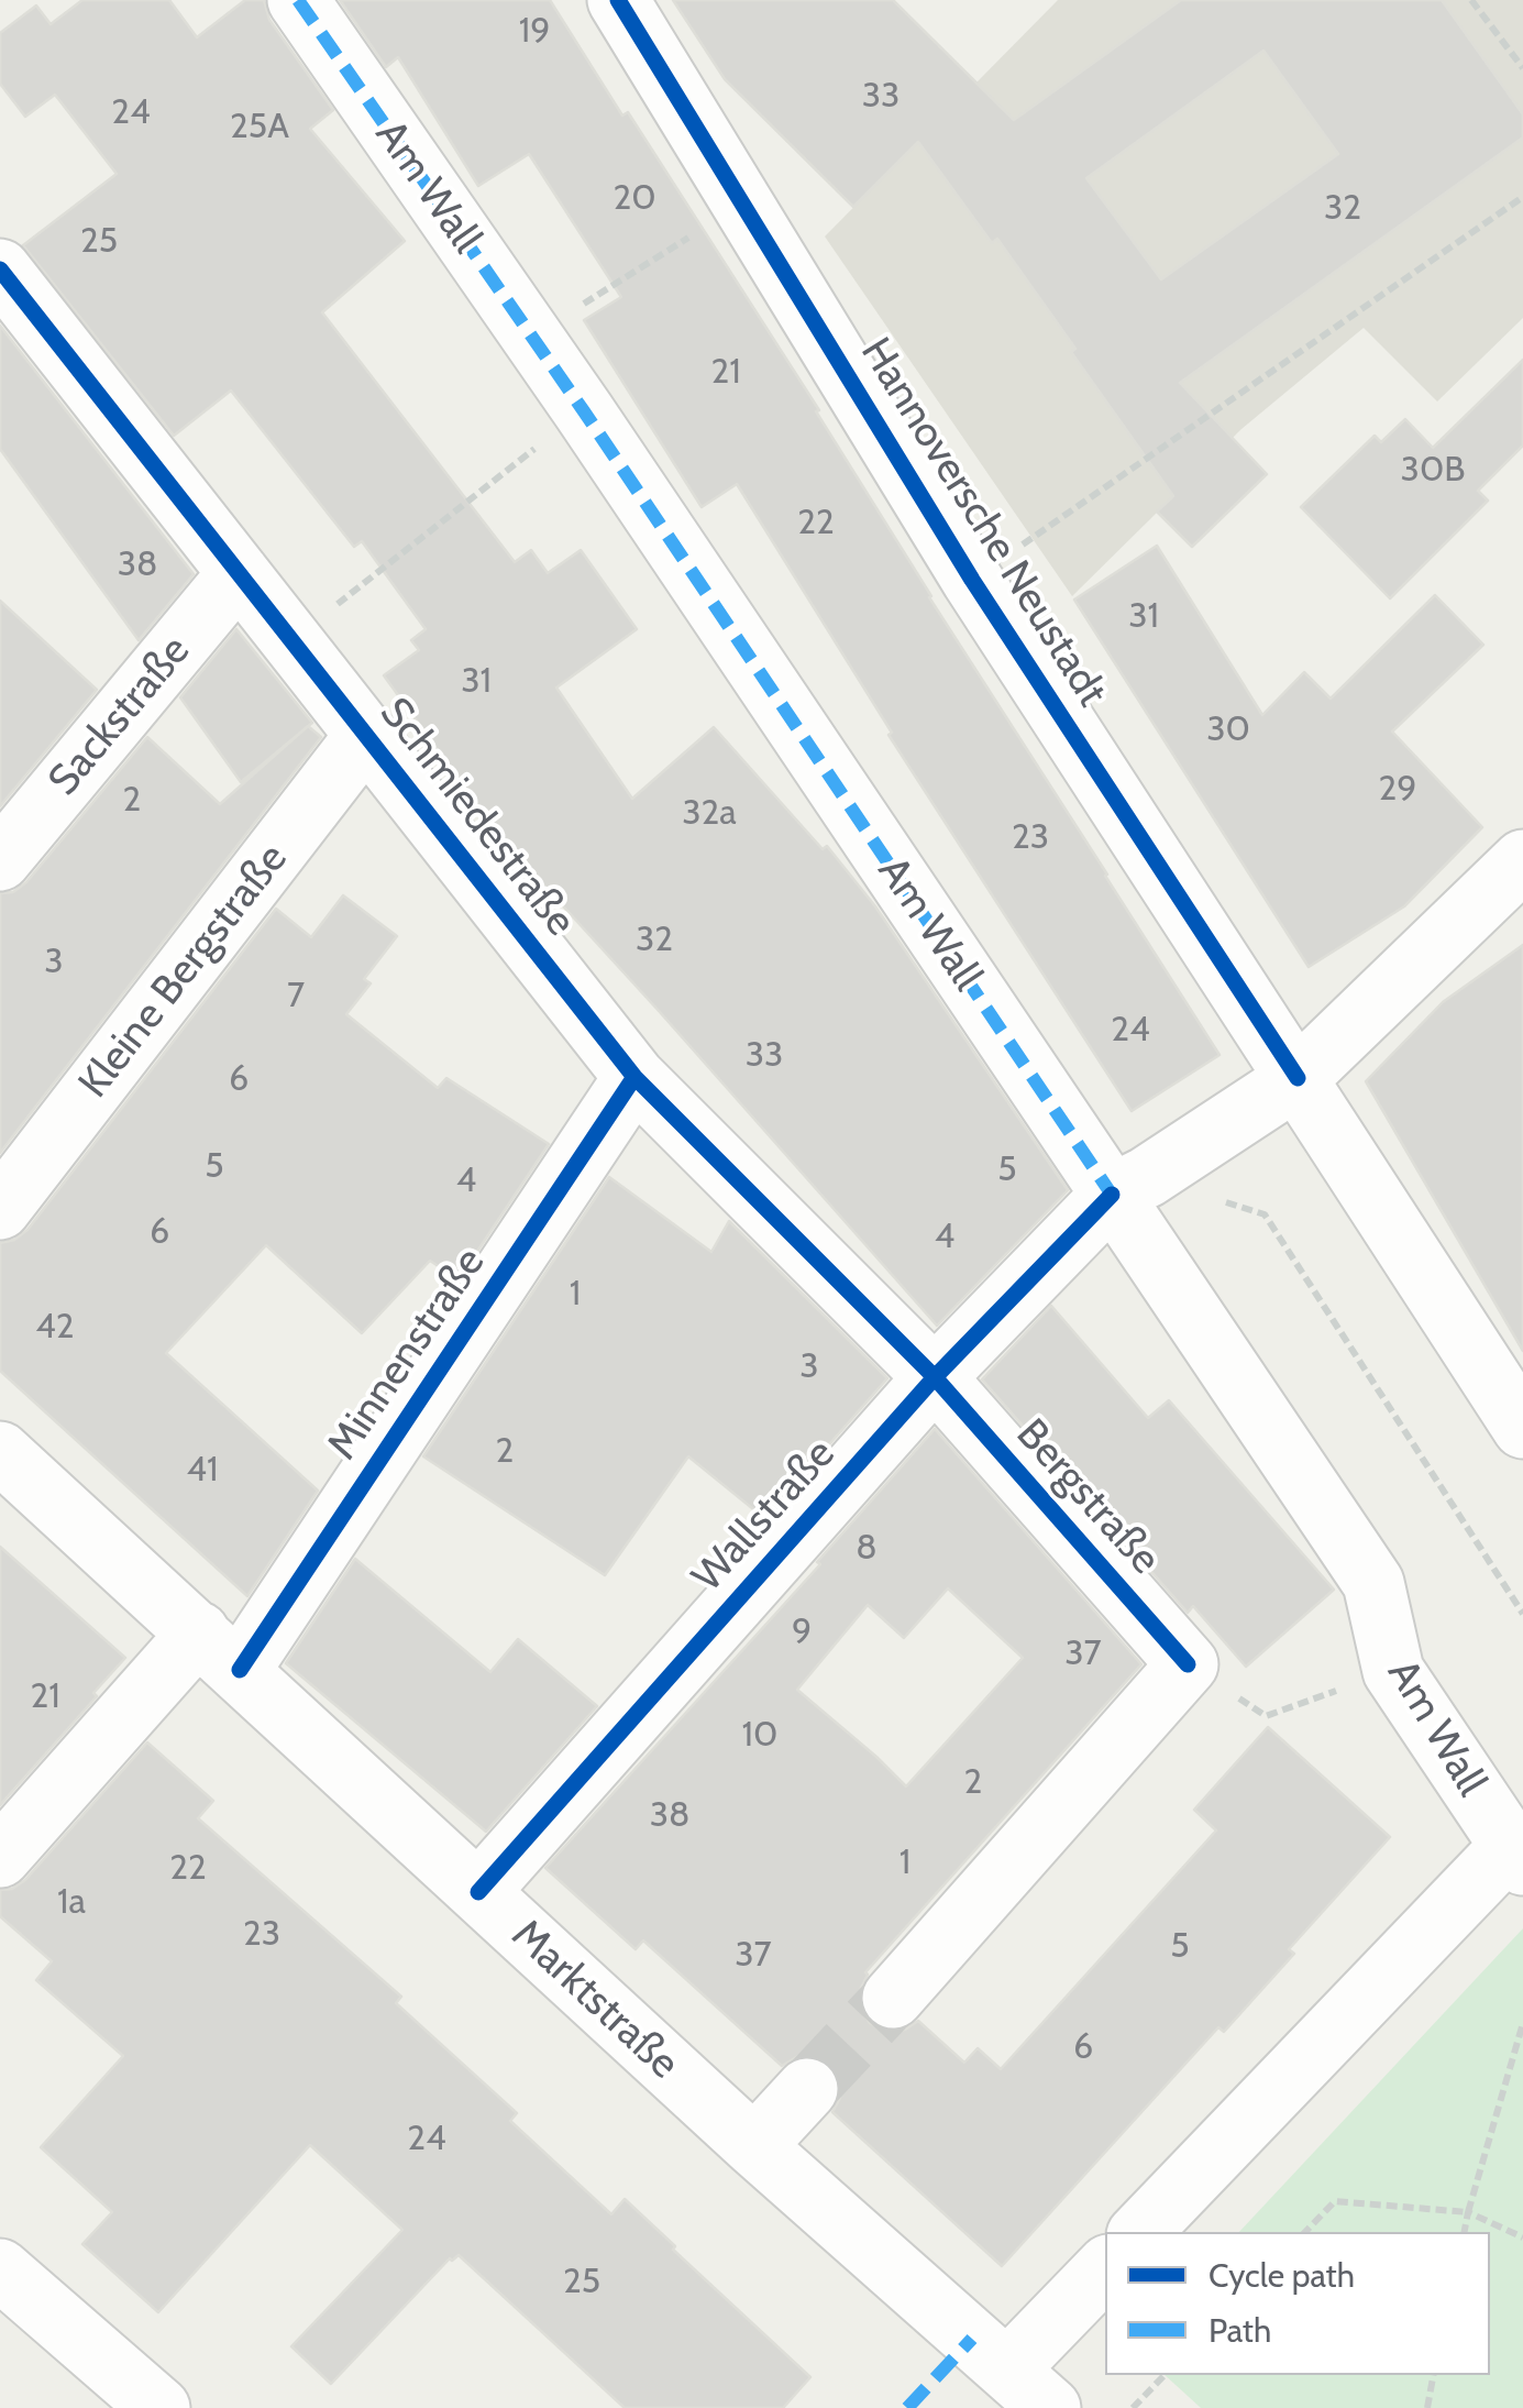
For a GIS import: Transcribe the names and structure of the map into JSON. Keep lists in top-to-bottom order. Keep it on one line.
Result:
{"streets":{"street":["Am Wall","Hannoversche Neustadt","Sackstraße","Schmiedestraße","Kleine Bergstraße","Minnenstraße","Bergstraße","Wallstraße","Marktstraße"]},"crossings":[["Am Wall","Wallstraße"],["Hannoversche Neustadt","Wallstraße"],["Sackstraße","Schmiedestraße"],["Schmiedestraße","Kleine Bergstraße"],["Schmiedestraße","Minnenstraße"],["Schmiedestraße","Bergstraße"],["Schmiedestraße","Wallstraße"],["Minnenstraße","Marktstraße"],["Bergstraße","Wallstraße"],["Wallstraße","Marktstraße"]],"house_numbers":["19","33","24","25A","20","32","25","21","30B","22","38","31","31","30","29","2","32a","23","32","3","7","24","33","6","5","5","4","6","4","1","42","3","2","41","8","9","37","21","10","2","38","1","22","1a","23","5","37","6","24","25"],"legend":["Cycle path","Path"]}
